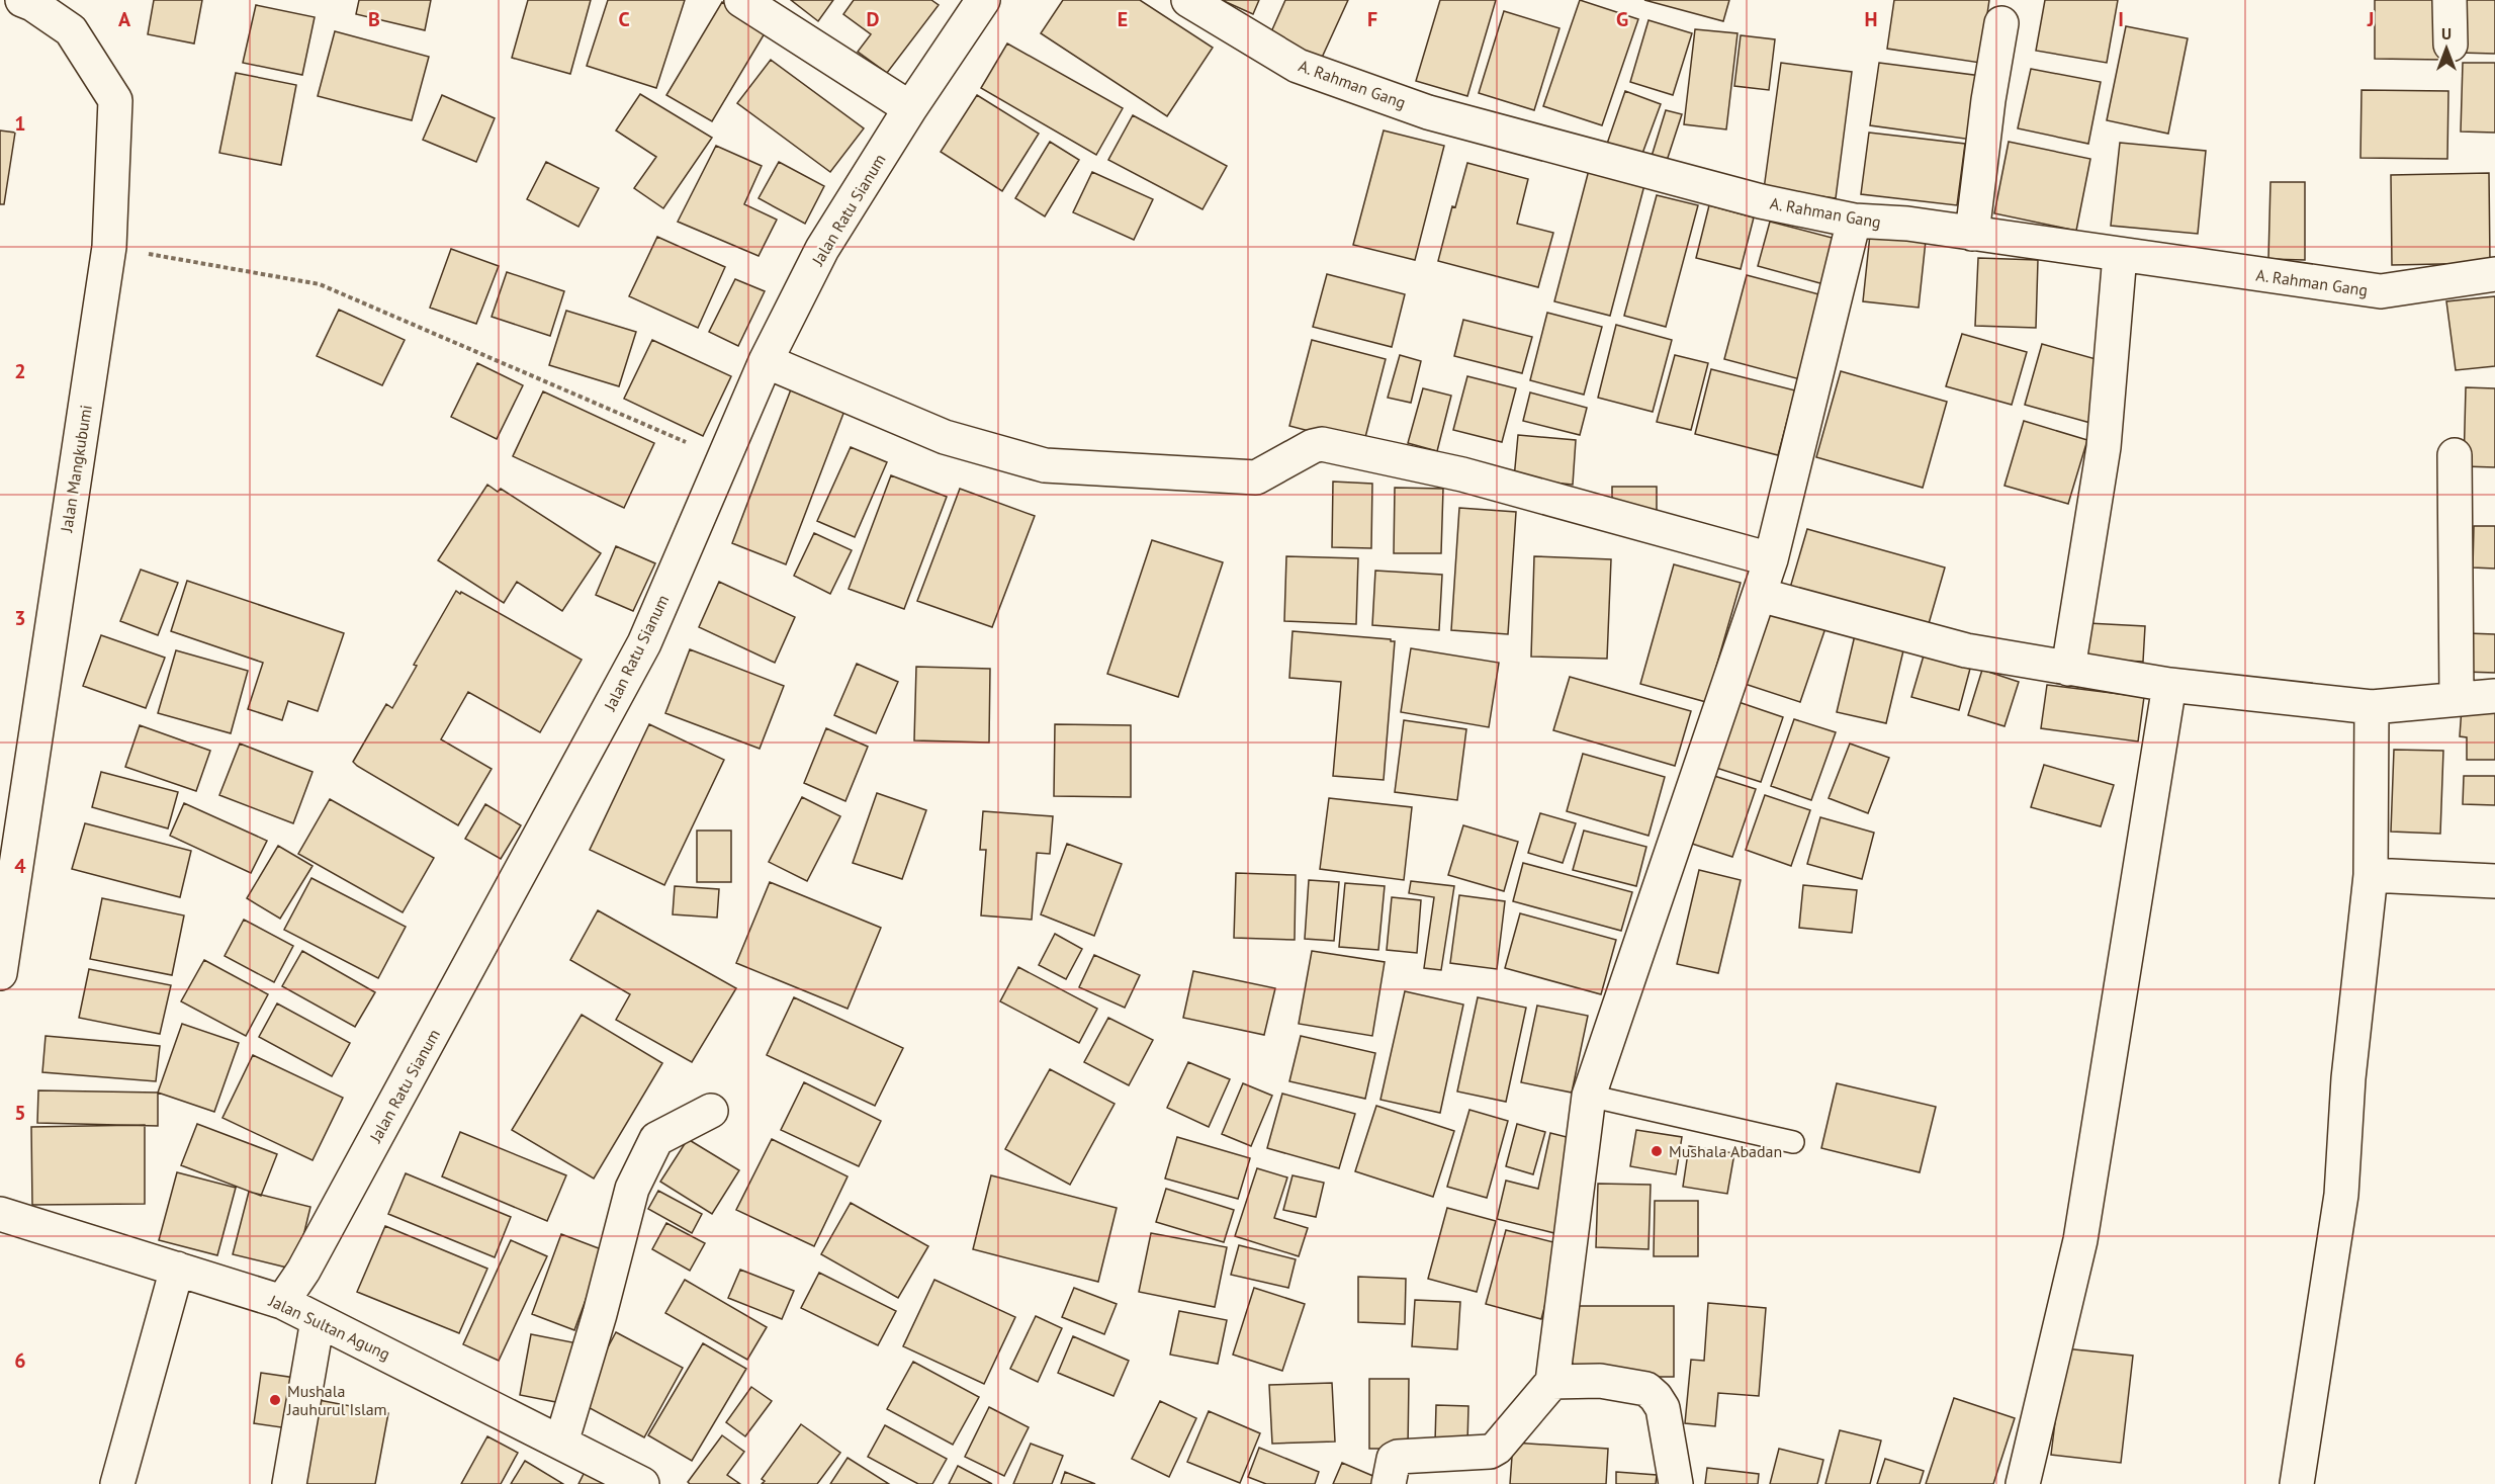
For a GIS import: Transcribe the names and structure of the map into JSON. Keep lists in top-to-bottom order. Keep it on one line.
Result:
{"streets":{"street":["A. Rahman Gang","Jalan Ratu Sianum","Jalan Mangkubumi","Jalan Sultan Agung"]},"crossings":[["Jalan Ratu Sianum","Jalan Sultan Agung"]],"places":["Mushala Abadan","Mushala Jauhurul Islam"],"north":"top","grid":{"columns":["A","B","C","D","E","F","G","H","I","J"],"rows":["1","2","3","4","5","6"]}}
